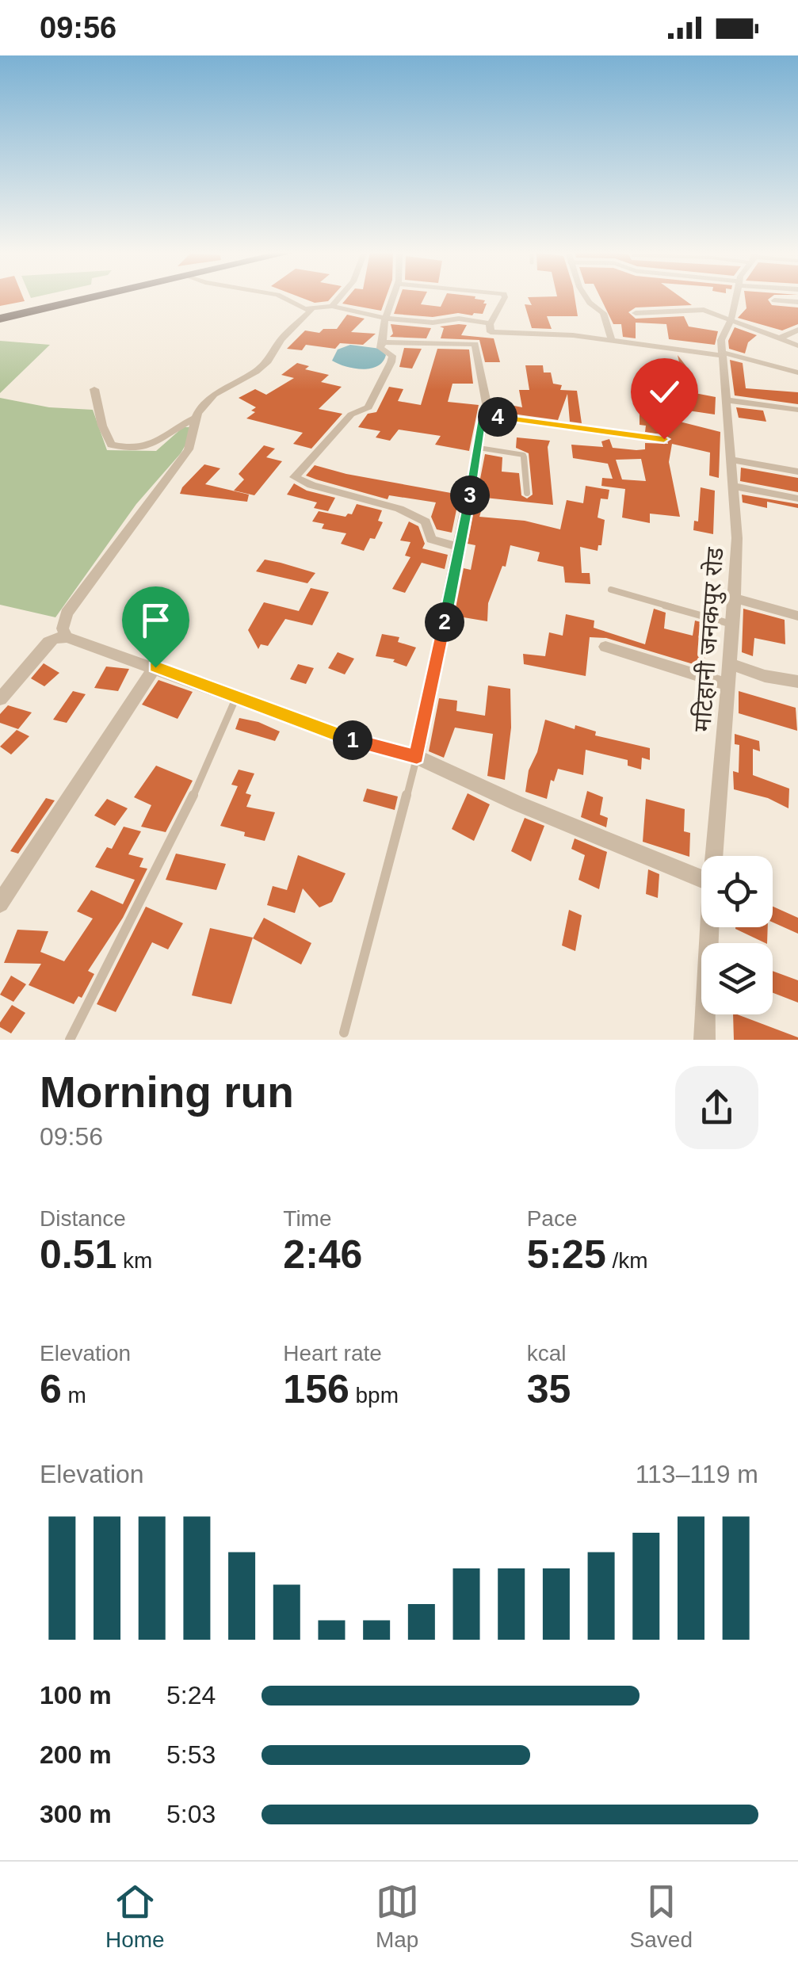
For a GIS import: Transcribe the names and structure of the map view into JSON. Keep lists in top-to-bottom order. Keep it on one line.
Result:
{"streets":{"street":["मटिहानी जनकपुर रोड"]},"page":{"status":"09:56","pins":["4","3","2","1"],"heading":["Morning run","09:56"],"stats":[["Distance","0.51 km"],["Time","2:46"],["Pace","5:25 /km"],["Elevation","6 m"],["Heart rate","156 bpm"],["kcal","35"]],"chart":["Elevation","113–119 m"],"list":[{"name":"100 m","note":"5:24"},{"name":"200 m","note":"5:53"},{"name":"300 m","note":"5:03"}],"tabs":["Home","Map","Saved"]}}
